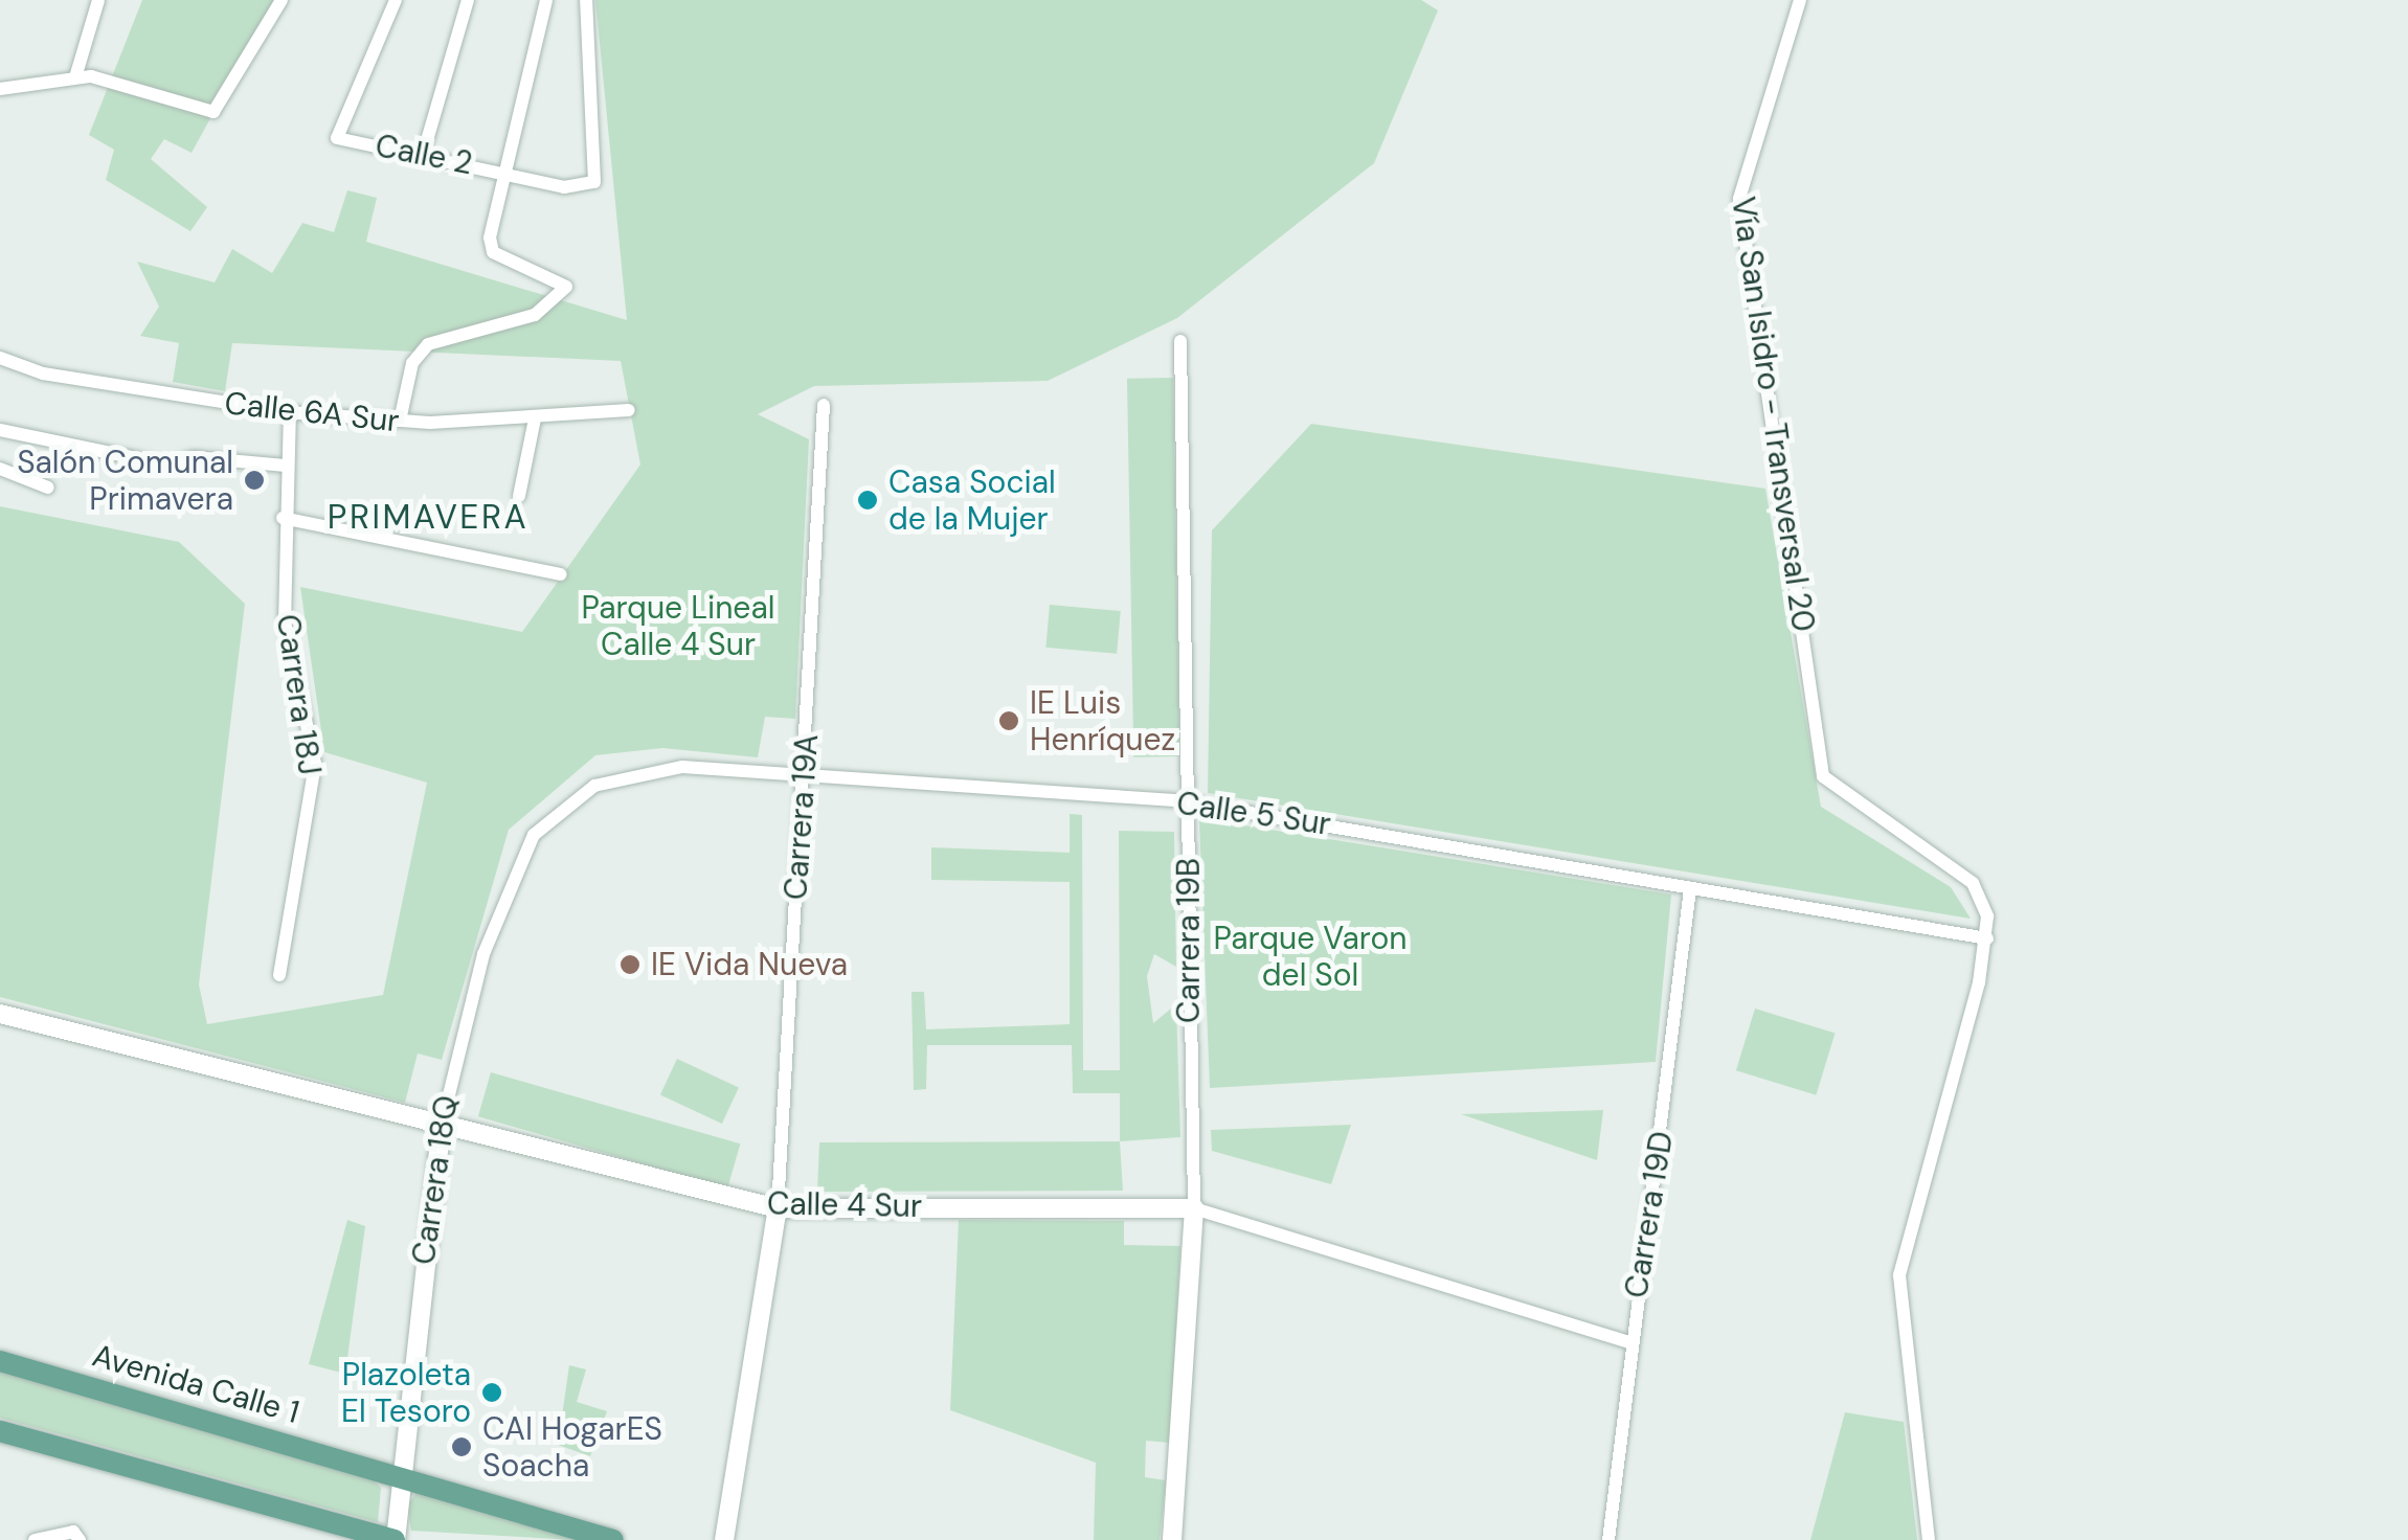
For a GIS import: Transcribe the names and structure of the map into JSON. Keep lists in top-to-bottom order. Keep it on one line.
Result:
{"streets":{"main road":["Carrera 19A","Carrera 19B","Carrera 18Q","Calle 4 Sur","Avenida Calle 1"],"street":["Calle 2","Calle 6A Sur","Vía San Isidro - Transversal 20","Carrera 18J","Calle 5 Sur","Carrera 19D"]},"crossings":[["Calle 6A Sur","Carrera 18J"],["Vía San Isidro - Transversal 20","Calle 5 Sur"],["Calle 5 Sur","Carrera 19A"],["Calle 5 Sur","Carrera 19B"],["Calle 5 Sur","Carrera 18Q"],["Calle 5 Sur","Carrera 19D"],["Carrera 19A","Calle 4 Sur"],["Carrera 19B","Calle 4 Sur"],["Carrera 18Q","Calle 4 Sur"],["Carrera 18Q","Avenida Calle 1"],["Calle 4 Sur","Carrera 19D"]],"districts":["PRIMAVERA"],"parks":["Parque Lineal Calle 4 Sur","Parque Varon del Sol"],"places":["Salón Comunal Primavera","Casa Social de la Mujer","IE Luis Henríquez","IE Vida Nueva","Plazoleta El Tesoro","CAI HogarES Soacha"]}
